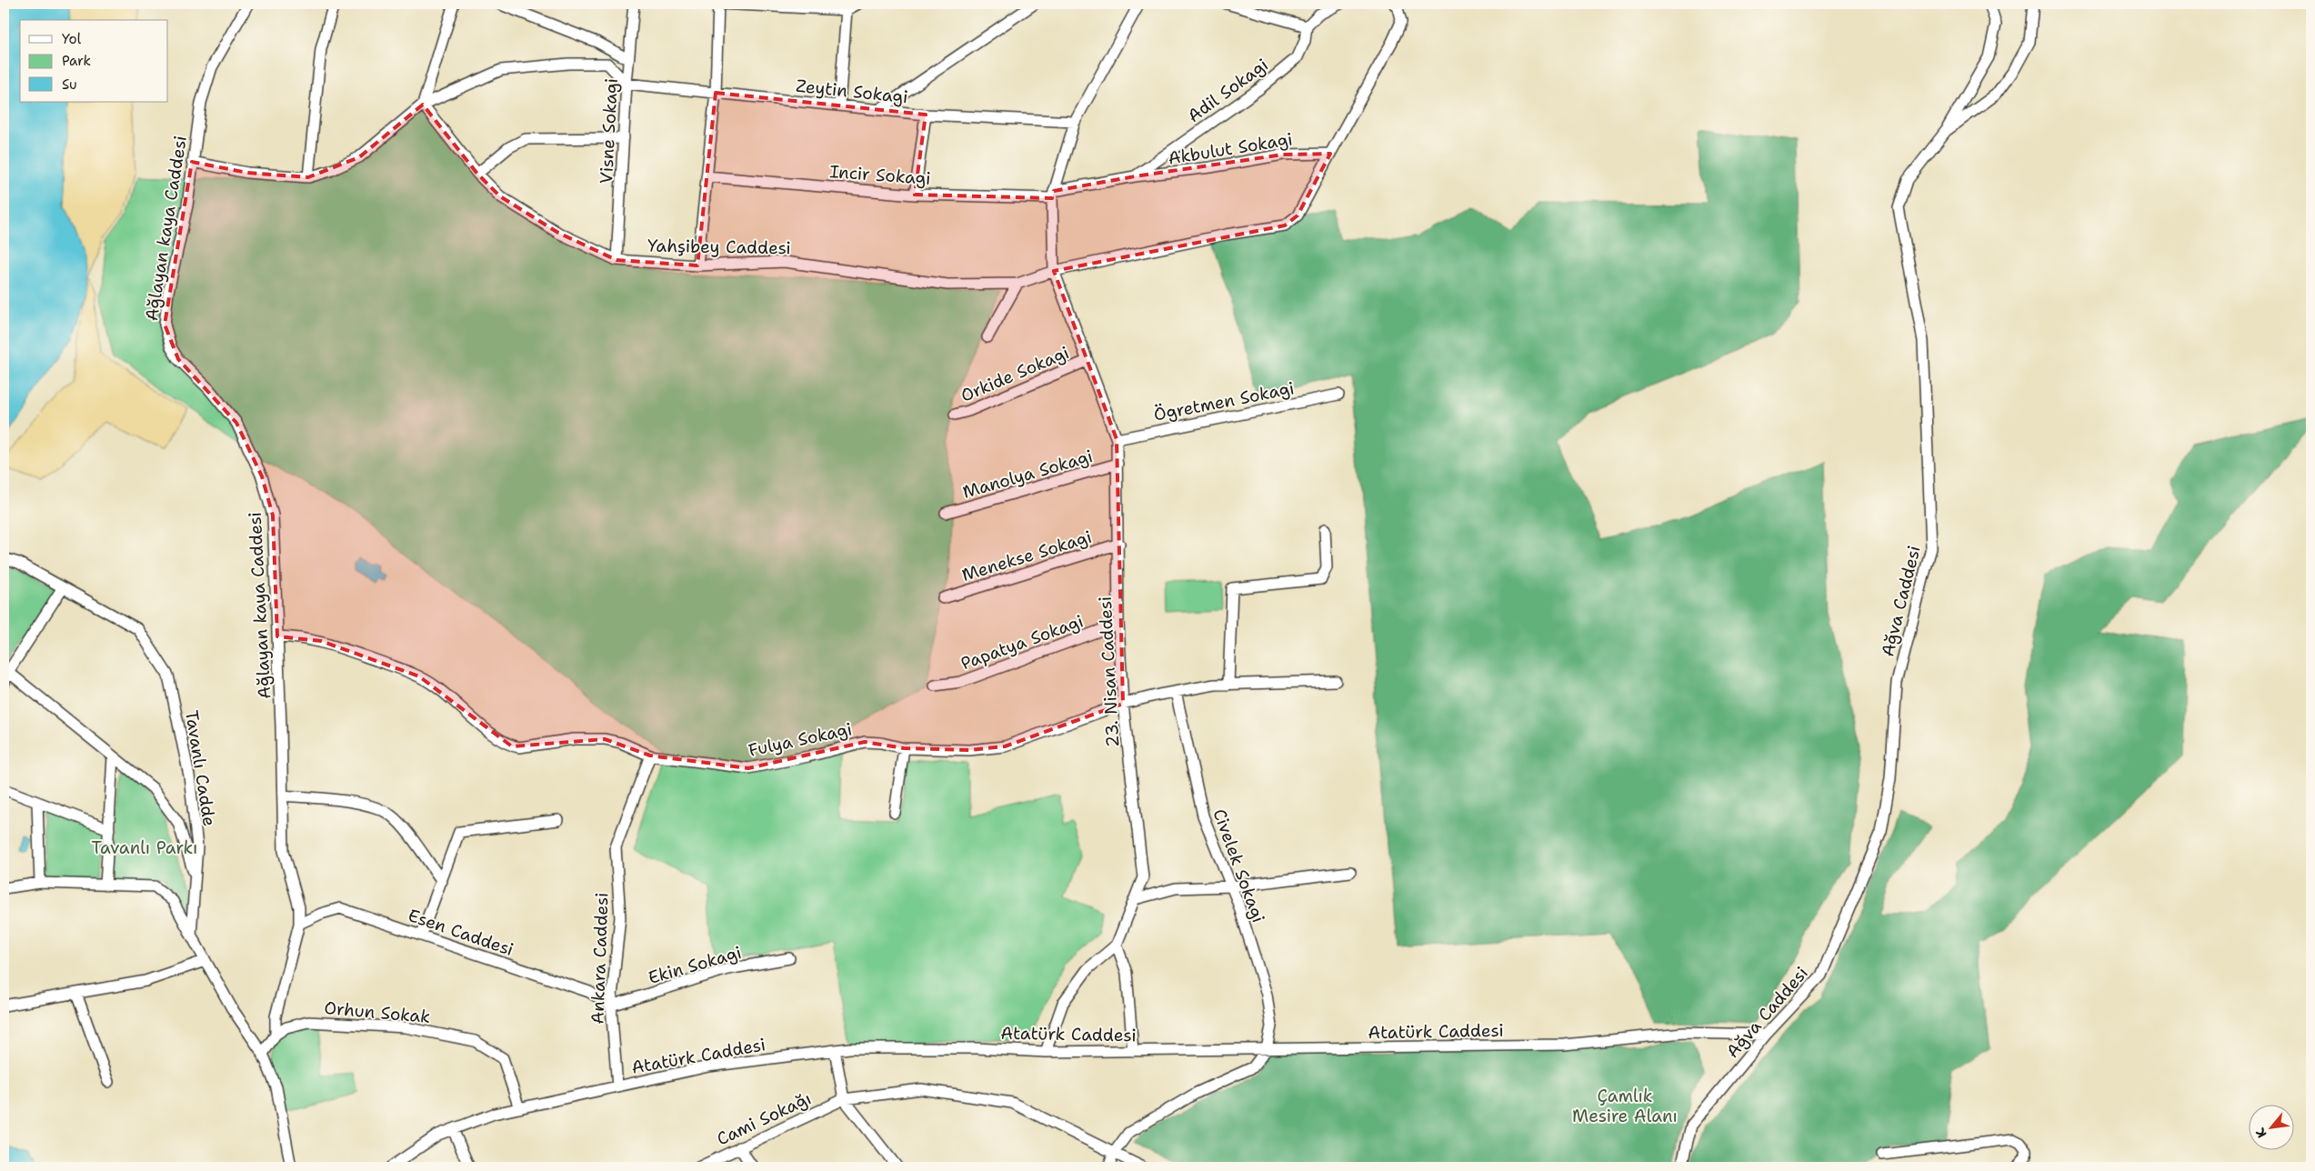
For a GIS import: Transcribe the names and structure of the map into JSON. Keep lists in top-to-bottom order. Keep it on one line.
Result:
{"streets":{"street":["Adil Sokagi","Zeytin Sokagi","Visne Sokagi","Akbulut Sokagi","Incir Sokagi","Ağlayan kaya Caddesi","Yahşibey Caddesi","Orkide Sokagi","Ögretmen Sokagi","Manolya Sokagi","Menekse Sokagi","Ağva Caddesi","Papatya Sokagi","23. Nisan Caddesi","Fulya Sokagi","Tavanlı Cadde","Civelek Sokagi","Esen Caddesi","Ankara Caddesi","Ekin Sokagi","Orhun Sokak","Atatürk Caddesi","Cami Sokağı"]},"crossings":[["Adil Sokagi","Akbulut Sokagi"],["Zeytin Sokagi","Visne Sokagi"],["Zeytin Sokagi","23. Nisan Caddesi"],["Visne Sokagi","Yahşibey Caddesi"],["Akbulut Sokagi","Incir Sokagi"],["Akbulut Sokagi","Yahşibey Caddesi"],["Akbulut Sokagi","23. Nisan Caddesi"],["Incir Sokagi","23. Nisan Caddesi"],["Ağlayan kaya Caddesi","Fulya Sokagi"],["Ağlayan kaya Caddesi","Esen Caddesi"],["Ağlayan kaya Caddesi","Orhun Sokak"],["Yahşibey Caddesi","23. Nisan Caddesi"],["Orkide Sokagi","23. Nisan Caddesi"],["Ögretmen Sokagi","23. Nisan Caddesi"],["Manolya Sokagi","23. Nisan Caddesi"],["Menekse Sokagi","23. Nisan Caddesi"],["Ağva Caddesi","Atatürk Caddesi"],["Papatya Sokagi","23. Nisan Caddesi"],["23. Nisan Caddesi","Fulya Sokagi"],["23. Nisan Caddesi","Atatürk Caddesi"],["Fulya Sokagi","Civelek Sokagi"],["Fulya Sokagi","Ankara Caddesi"],["Civelek Sokagi","Atatürk Caddesi"],["Esen Caddesi","Ankara Caddesi"],["Esen Caddesi","Ekin Sokagi"],["Ankara Caddesi","Ekin Sokagi"],["Ankara Caddesi","Atatürk Caddesi"],["Orhun Sokak","Atatürk Caddesi"]],"parks":["Tavanlı Parkı","Çamlık Mesire Alanı"],"legend":["Yol","Park","Su"],"north":"bottom left"}
